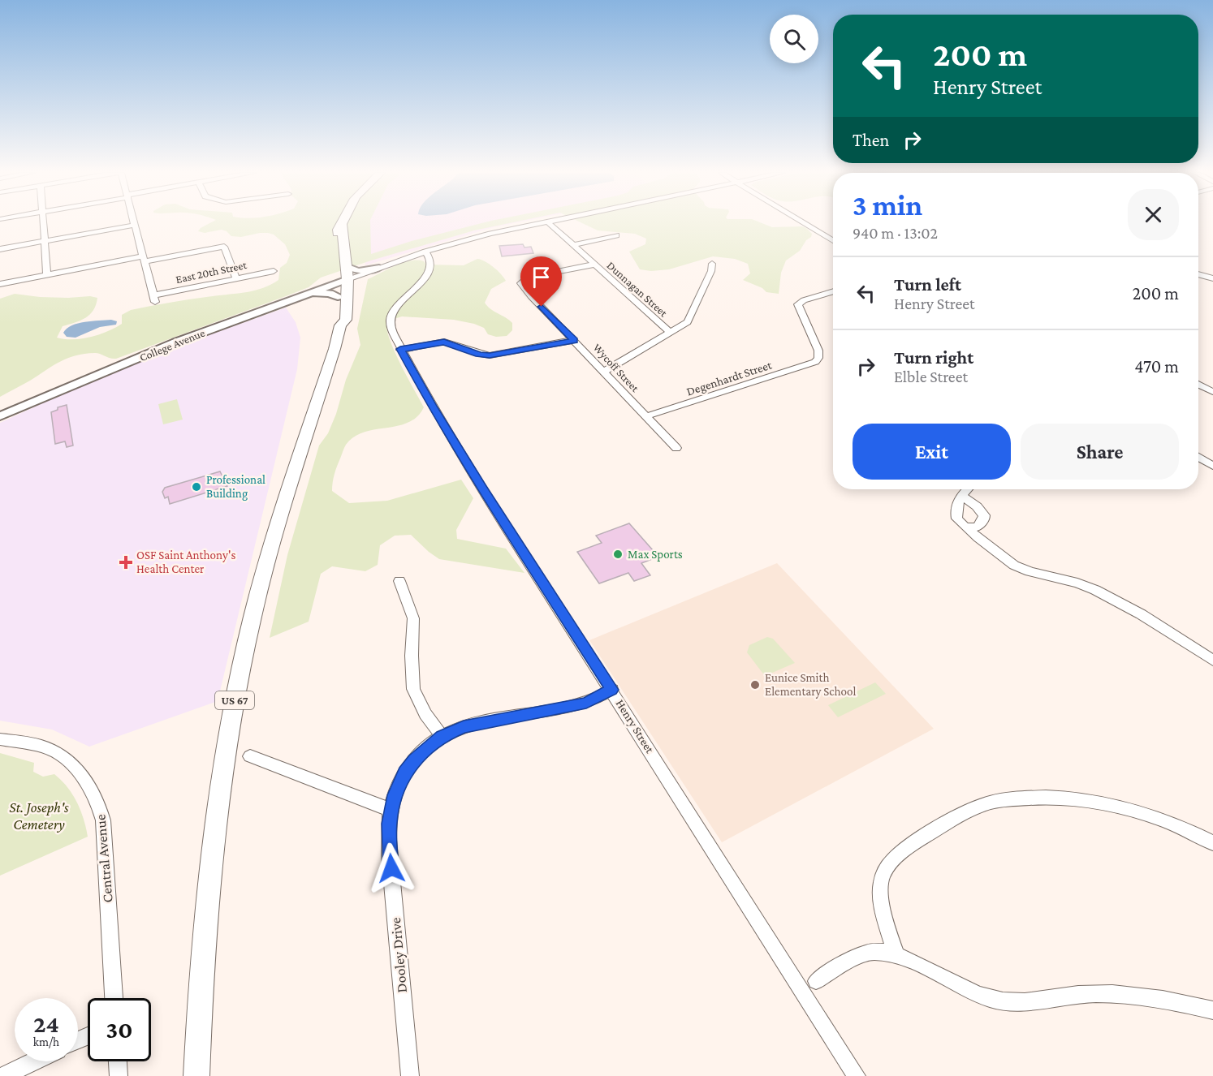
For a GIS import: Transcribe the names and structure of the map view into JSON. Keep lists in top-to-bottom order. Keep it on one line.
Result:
{"streets":{"highway":["US 67"],"main road":["College Avenue"],"street":["East 20th Street","Dunnagan Street","Wycoff Street","Degenhardt Street","Henry Street","Central Avenue","Dooley Drive"]},"crossings":[["Dunnagan Street","Wycoff Street"],["College Avenue","US 67"],["Wycoff Street","Degenhardt Street"],["Henry Street","Dooley Drive"]],"parks":["St. Joseph's Cemetery"],"places":{"other":["Professional Building","Max Sports","Eunice Smith Elementary School"],"health":["OSF Saint Anthony's Health Center"]},"page":{"turn":["200 m","Henry Street"],"then":"Then","heading":["3 min","940 m · 13:02"],"list":[{"name":"Turn left","note":"Henry Street","value":"200 m"},{"name":"Turn right","note":"Elble Street","value":"470 m"}],"buttons":["Exit","Share"],"speed":"24 km/h","limit":"30"}}
